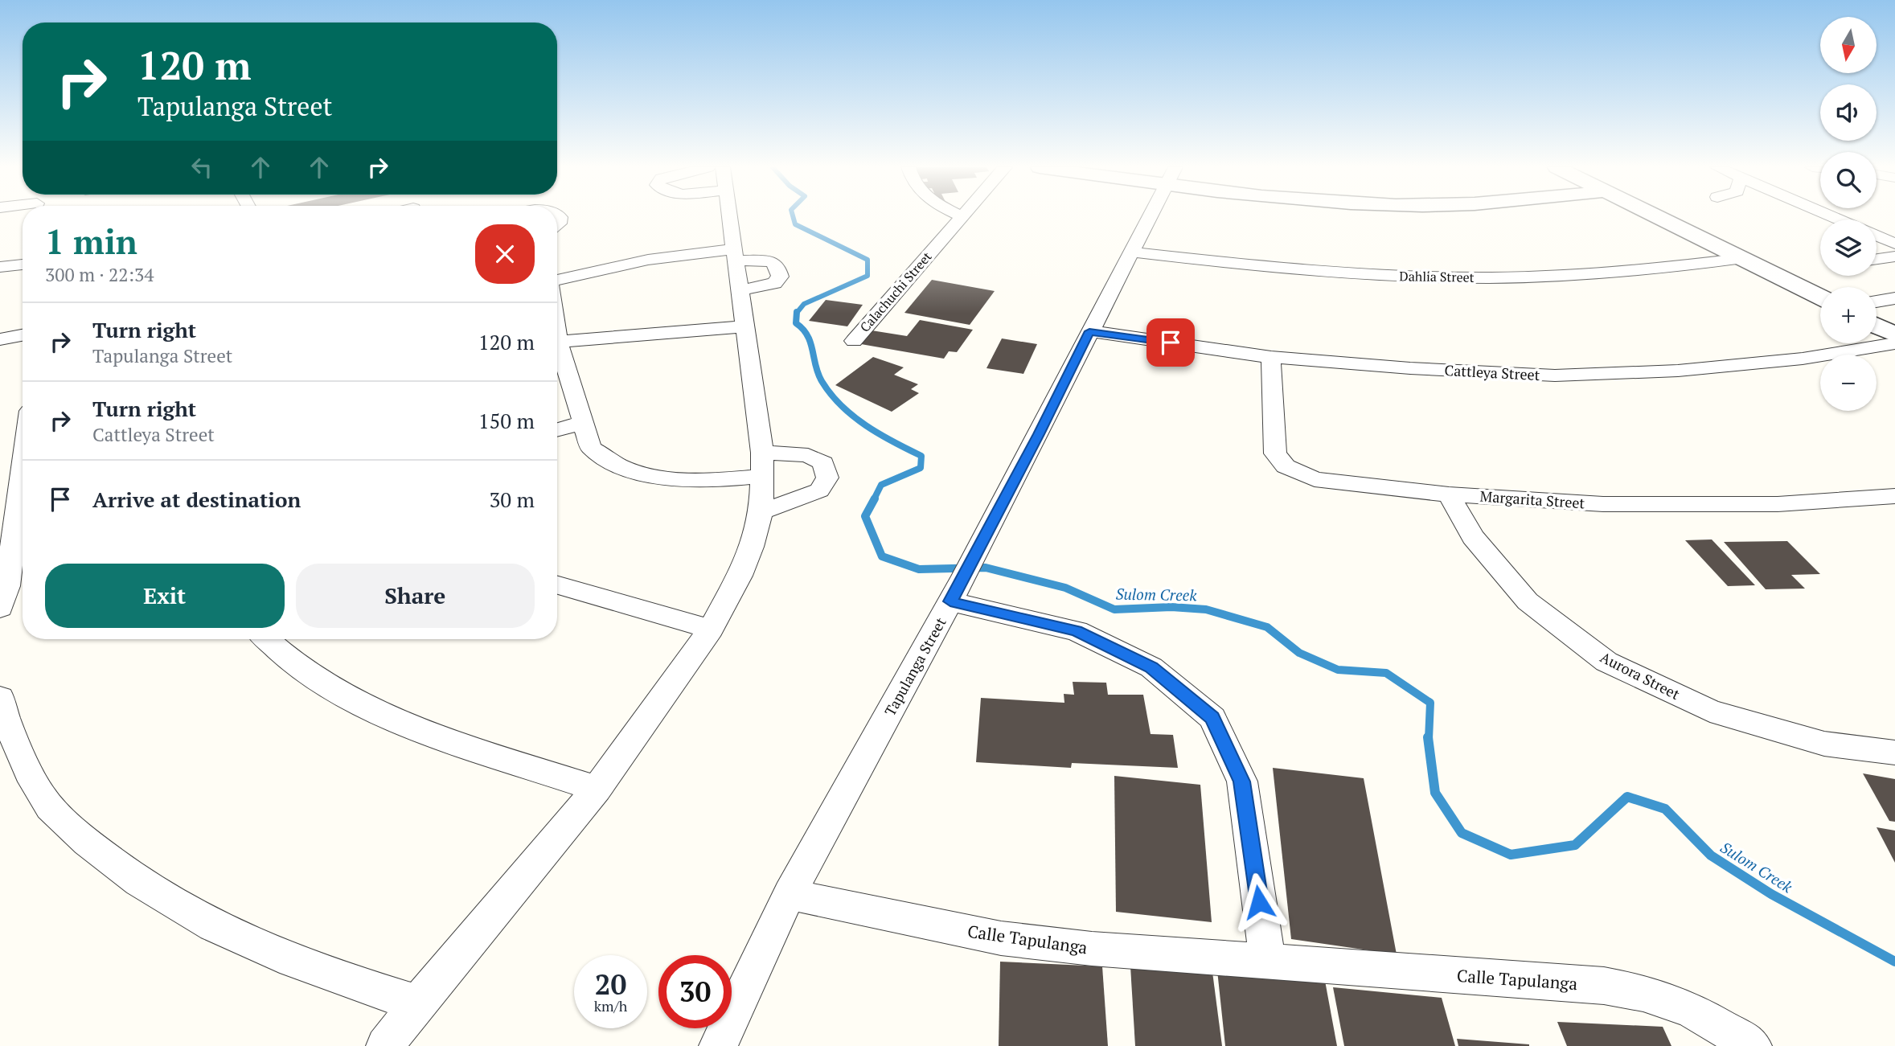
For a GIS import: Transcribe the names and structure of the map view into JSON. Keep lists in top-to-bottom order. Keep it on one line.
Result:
{"streets":{"street":["Dahlia Street","Calachuchi Street","Cattleya Street","Margarita Street","Tapulanga Street","Aurora Street","Calle Tapulanga"]},"crossings":[["Dahlia Street","Tapulanga Street"],["Cattleya Street","Margarita Street"],["Cattleya Street","Tapulanga Street"],["Margarita Street","Aurora Street"],["Tapulanga Street","Calle Tapulanga"]],"water":["Sulom Creek"],"north":"bottom","page":{"map_buttons":["+","−"],"turn":["120 m","Tapulanga Street"],"heading":["1 min","300 m · 22:34"],"list":[{"name":"Turn right","note":"Tapulanga Street","value":"120 m"},{"name":"Turn right","note":"Cattleya Street","value":"150 m"},{"name":"Arrive at destination","value":"30 m"}],"buttons":["Exit","Share"],"speed":"20 km/h","limit":"30"}}
